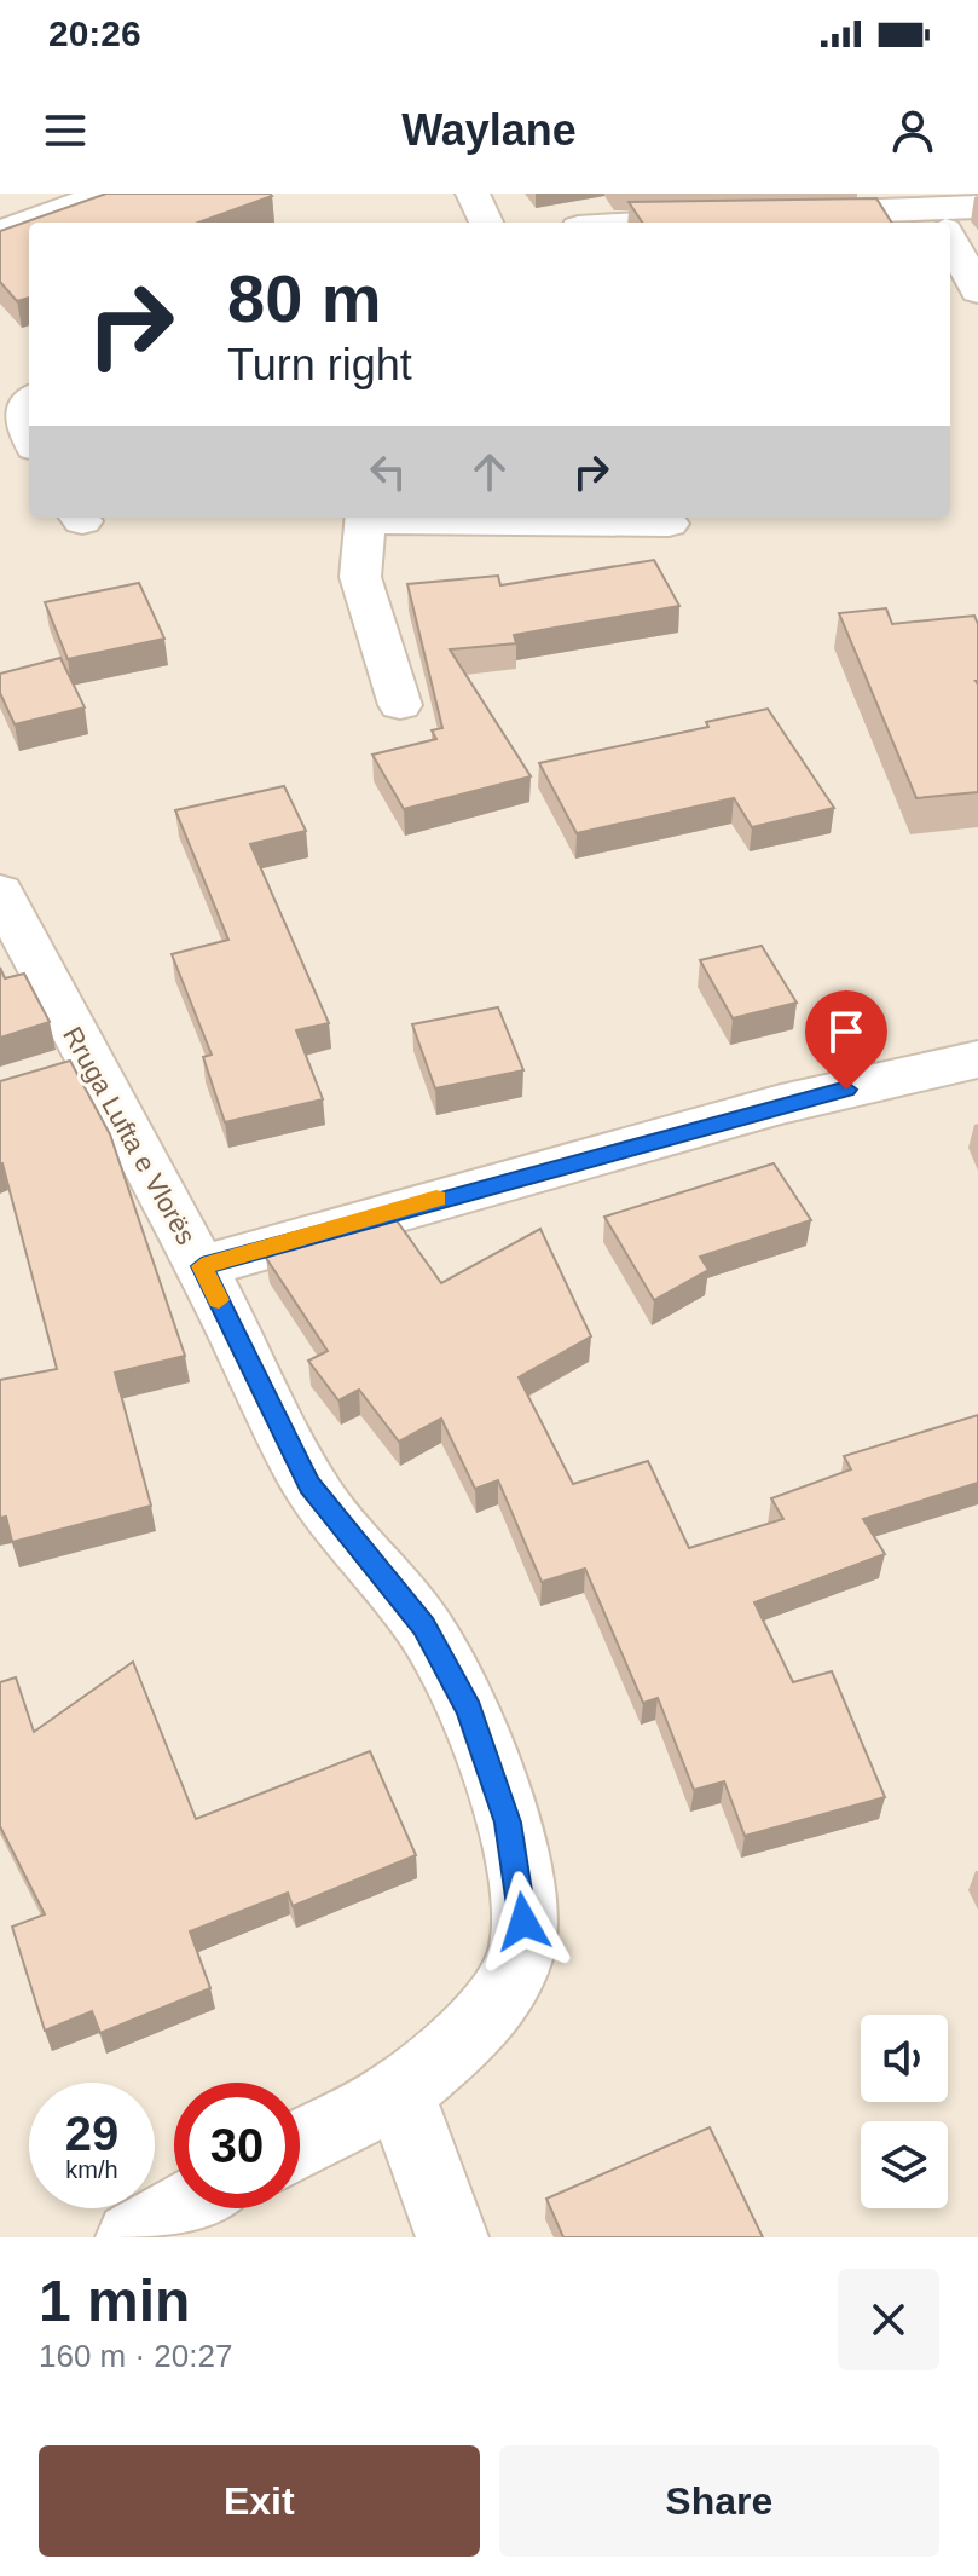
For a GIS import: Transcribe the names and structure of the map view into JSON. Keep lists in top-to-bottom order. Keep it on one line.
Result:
{"streets":{"street":["Rruga Lufta e Vlorës"]},"page":{"status":"20:26","header":"Waylane","turn":["80 m","Turn right"],"speed":"29 km/h","limit":"30","heading":["1 min","160 m · 20:27"],"buttons":["Exit","Share"]}}
